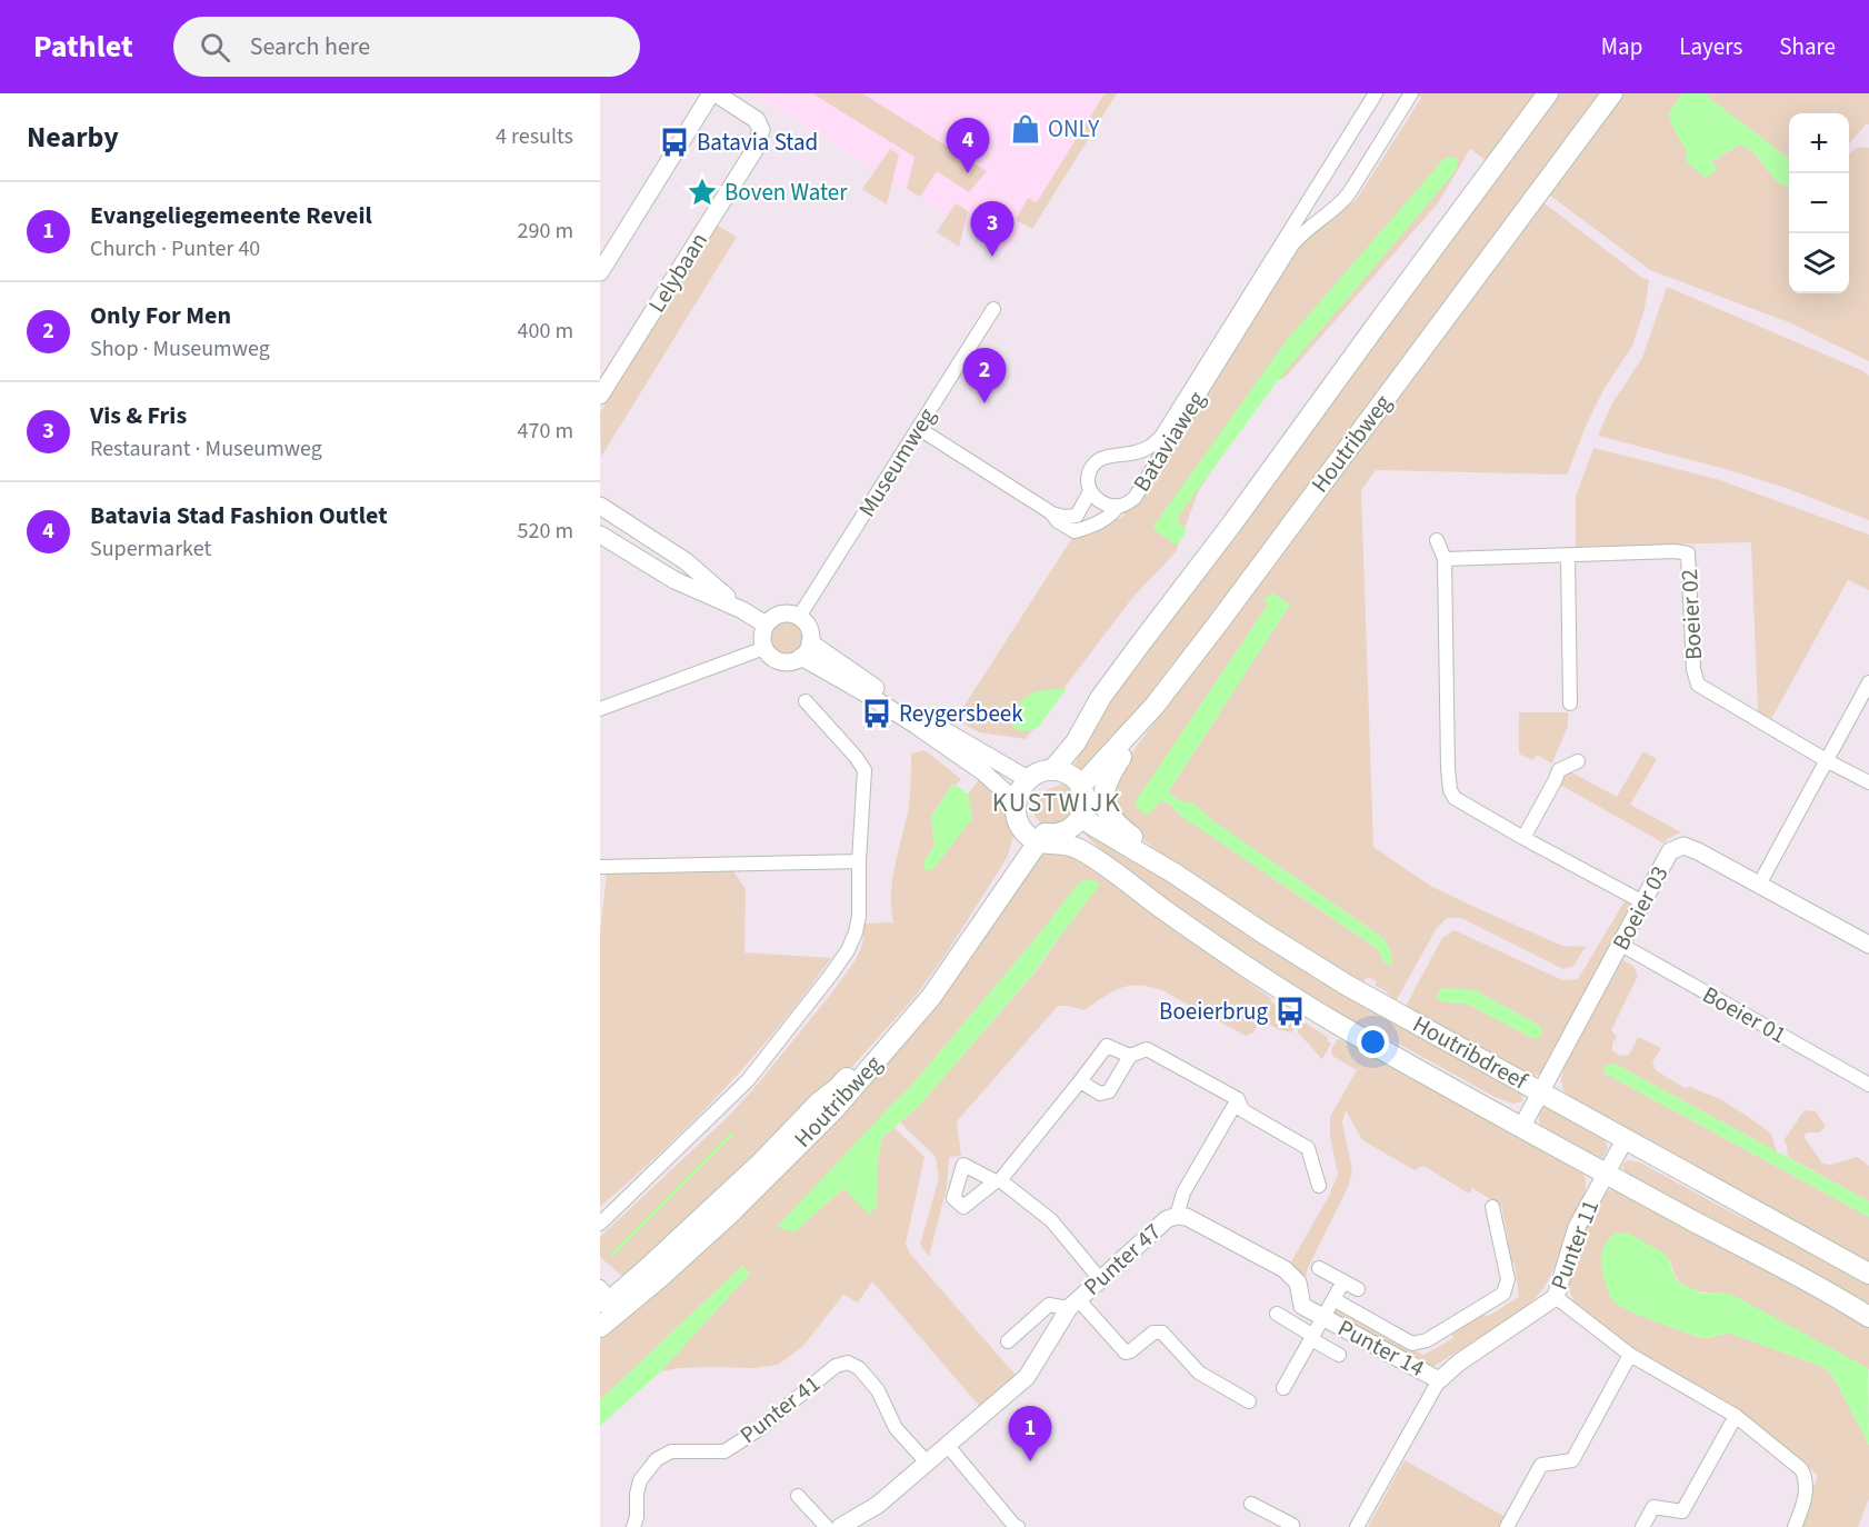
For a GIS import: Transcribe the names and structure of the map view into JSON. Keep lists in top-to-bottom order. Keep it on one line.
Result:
{"streets":{"main road":["Houtribweg","Houtribdreef"],"street":["Lelybaan","Bataviaweg","Museumweg","Boeier 02","Boeier 03","Boeier 01","Punter 11","Punter 47","Punter 14","Punter 41"]},"crossings":[["Houtribweg","Houtribdreef"],["Boeier 03","Boeier 01"],["Boeier 03","Houtribdreef"],["Houtribdreef","Punter 11"],["Punter 11","Punter 14"],["Punter 47","Punter 14"],["Punter 47","Punter 41"]],"districts":["KUSTWIJK"],"places":{"shop":["ONLY"],"bus stop":["Batavia Stad","Reygersbeek","Boeierbrug"],"place":["Boven Water"]},"page":{"header":"Pathlet","search":"Search here","nav":["Map","Layers","Share"],"heading":["Nearby","4 results"],"map_buttons":["+","−"],"pins":["4","3","2","1"],"list":[{"mark":"1","name":"Evangeliegemeente Reveil","note":"Church · Punter 40","value":"290 m"},{"mark":"2","name":"Only For Men","note":"Shop · Museumweg","value":"400 m"},{"mark":"3","name":"Vis & Fris","note":"Restaurant · Museumweg","value":"470 m"},{"mark":"4","name":"Batavia Stad Fashion Outlet","note":"Supermarket","value":"520 m"}]}}
